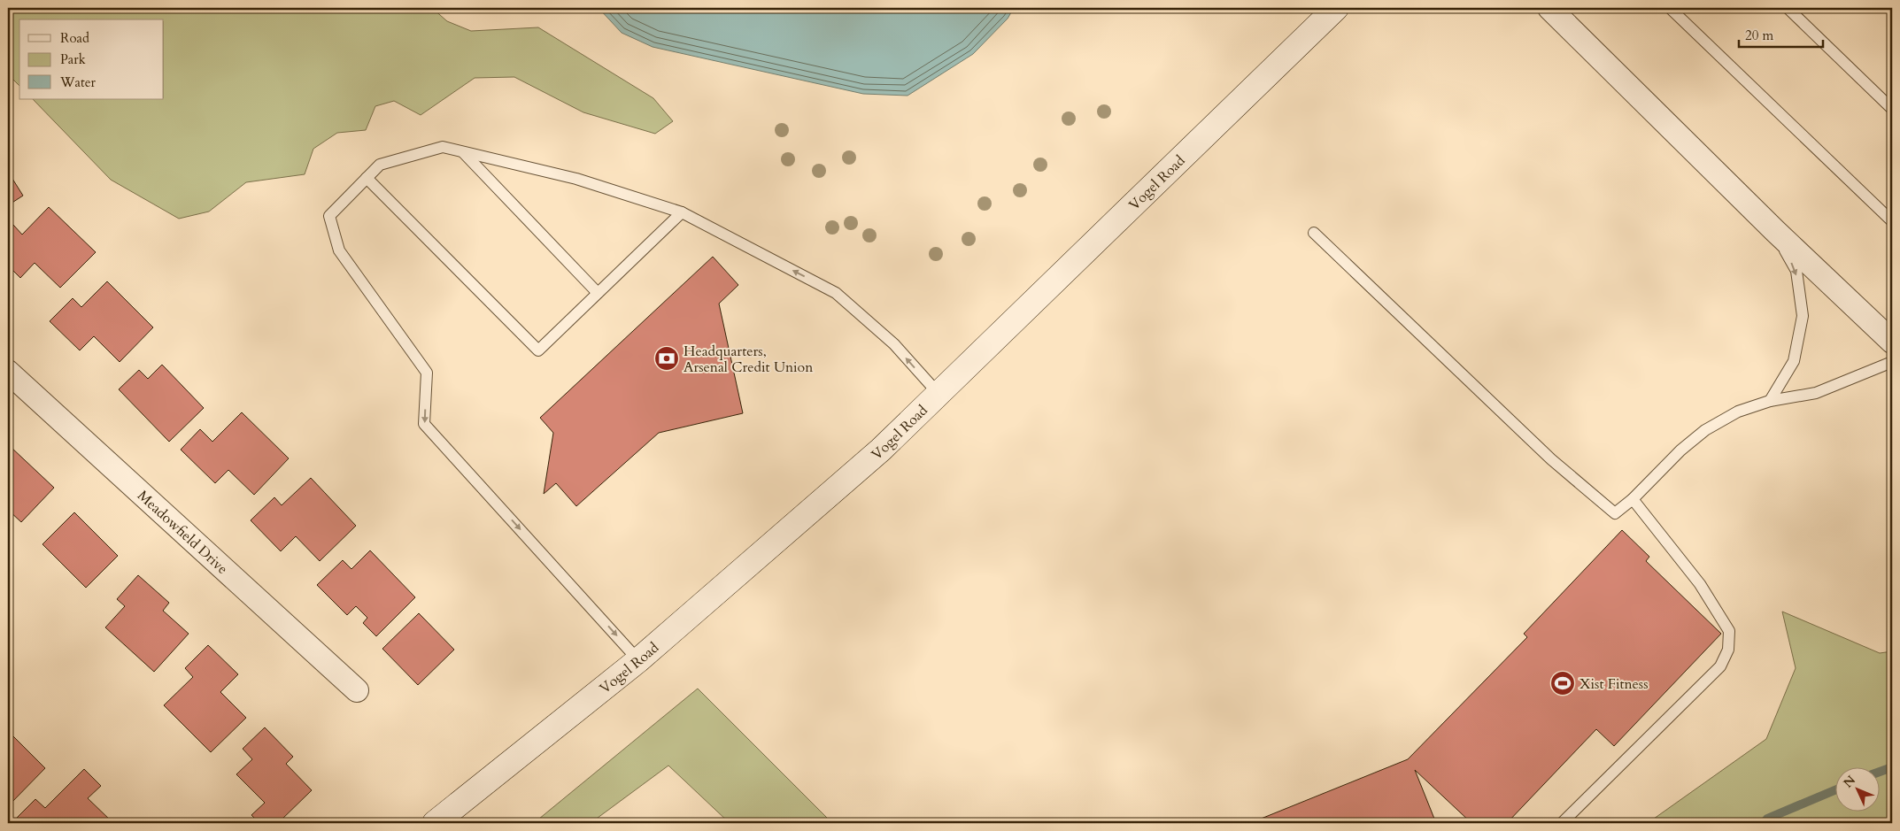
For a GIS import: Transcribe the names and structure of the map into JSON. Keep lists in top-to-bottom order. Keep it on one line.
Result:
{"streets":{"main road":["Vogel Road"],"street":["Meadowfield Drive"]},"places":{"bank":["Headquarters, Arsenal Credit Union"],"sports":["Xist Fitness"]},"legend":["Road","Park","Water"],"scale_bar":"20 m","north":"top left"}
